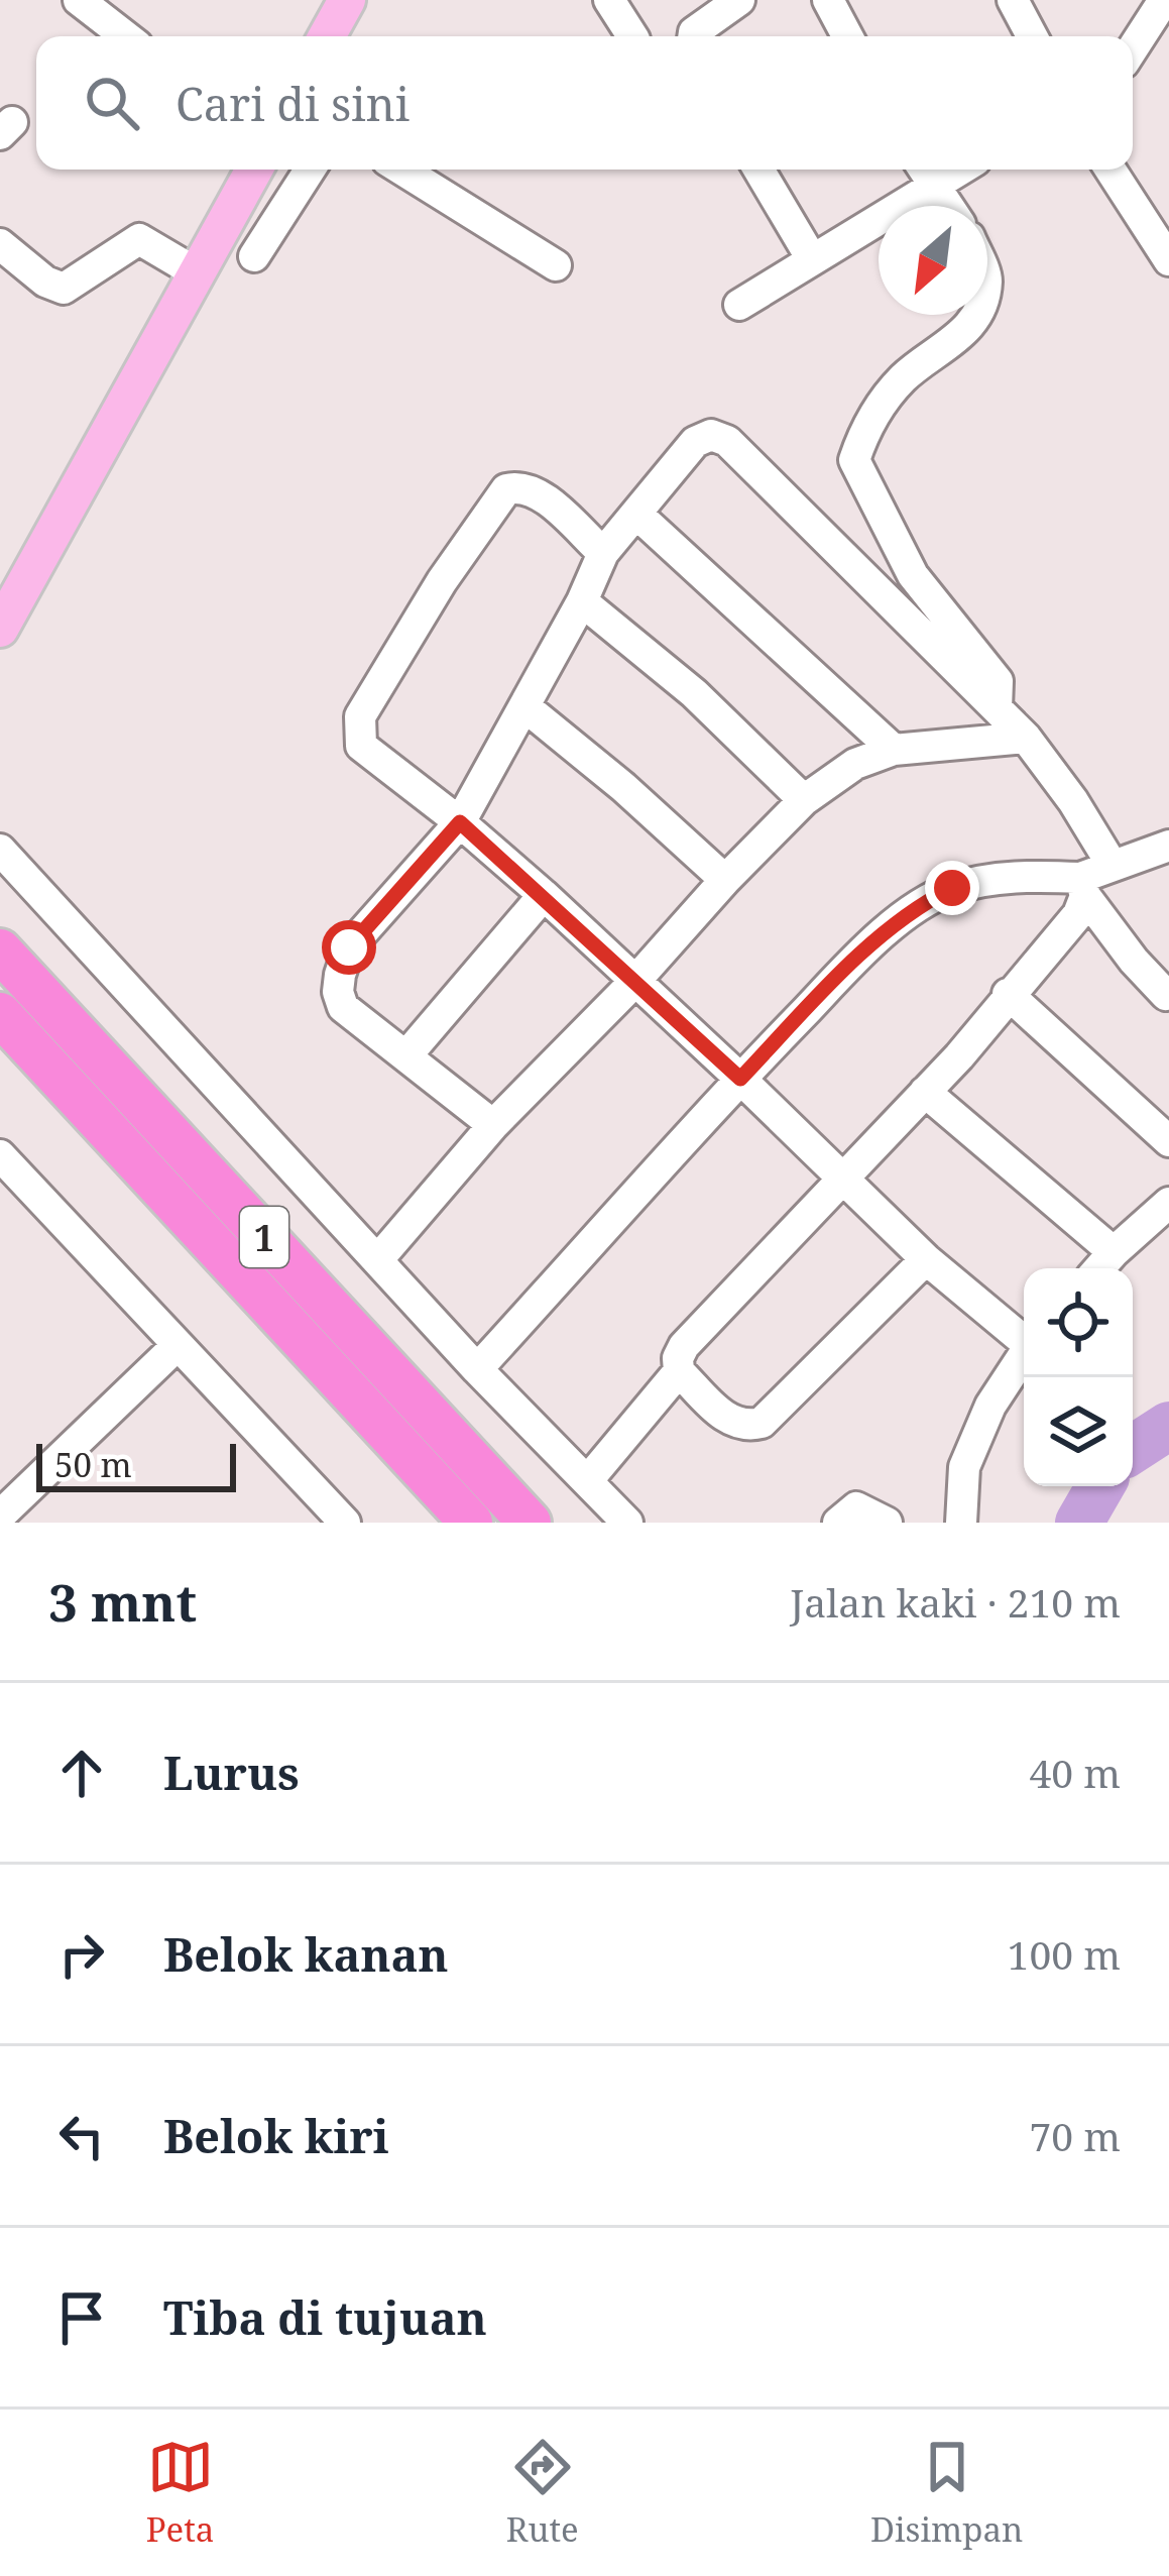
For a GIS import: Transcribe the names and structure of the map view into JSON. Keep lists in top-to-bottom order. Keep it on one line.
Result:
{"streets":{"highway":["1"]},"scale_bar":"50 m","north":"bottom left","page":{"search":"Cari di sini","scale":"50 m","heading":["3 mnt","Jalan kaki · 210 m"],"list":[["Lurus","40 m"],["Belok kanan","100 m"],["Belok kiri","70 m"],"Tiba di tujuan"],"nav":["Peta","Rute","Disimpan"]}}
